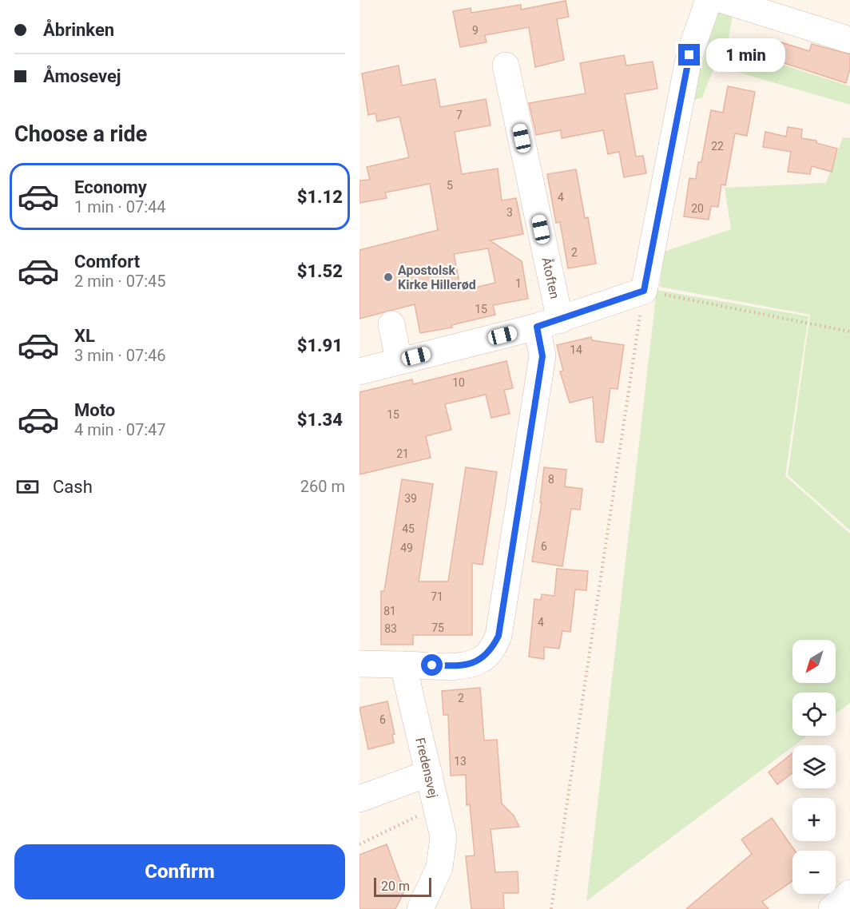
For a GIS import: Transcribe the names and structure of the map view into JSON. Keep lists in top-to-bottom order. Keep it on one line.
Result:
{"streets":{"street":["Åtoften","Fredensvej"]},"crossings":[["Åtoften","Fredensvej"]],"places":["Apostolsk Kirke Hillerød"],"house_numbers":["9","7","22","5","4","20","3","2","1","15","14","10","15","21","8","39","45","6","49","71","81","4","75","83","2","6","13"],"scale_bar":"20 m","north":"bottom left","page":{"banner":["Åbrinken","Åmosevej"],"bubble":"1 min","heading":"Choose a ride","list":[{"name":"Economy","note":"1 min · 07:44","value":"$1.12"},{"name":"Comfort","note":"2 min · 07:45","value":"$1.52"},{"name":"XL","note":"3 min · 07:46","value":"$1.91"},{"name":"Moto","note":"4 min · 07:47","value":"$1.34"}],"pay":["Cash","260 m"],"map_buttons":["+","−"],"buttons":"Confirm","scale":"20 m"}}
